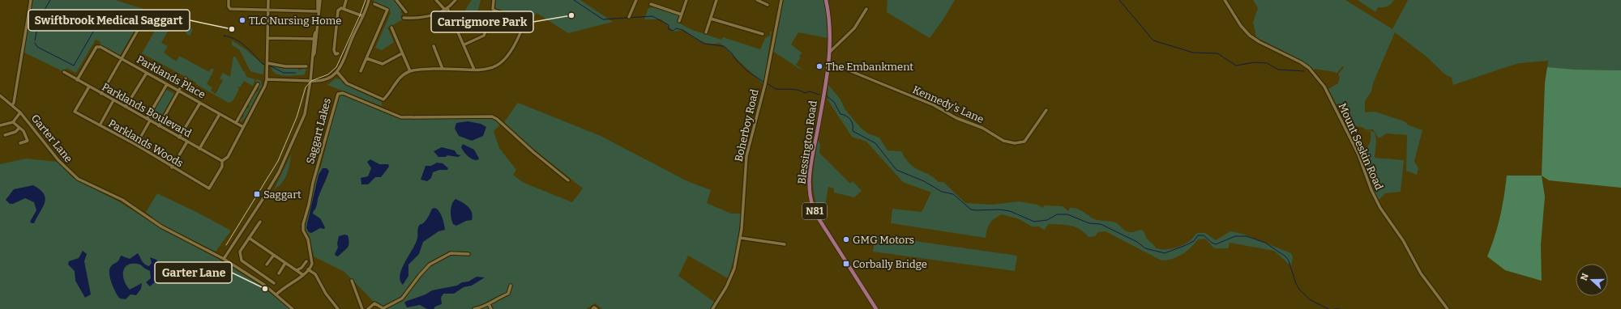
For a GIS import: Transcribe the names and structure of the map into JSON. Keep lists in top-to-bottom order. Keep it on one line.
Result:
{"streets":{"main road":["Blessington Road","N81"],"street":["Parklands Place","Kennedy's Lane","Parklands Boulevard","Boherboy Road","Saggart Lakes","Garter Lane","Parklands Woods","Mount Seskin Road"]},"crossings":[["Parklands Place","Parklands Boulevard"],["Kennedy's Lane","Blessington Road"],["Parklands Boulevard","Parklands Woods"]],"places":{"other":["Carrigmore Park","TLC Nursing Home","Swiftbrook Medical Saggart","The Embankment","GMG Motors","Garter Lane"],"transit":["Saggart","Corbally Bridge"]},"north":"left"}
